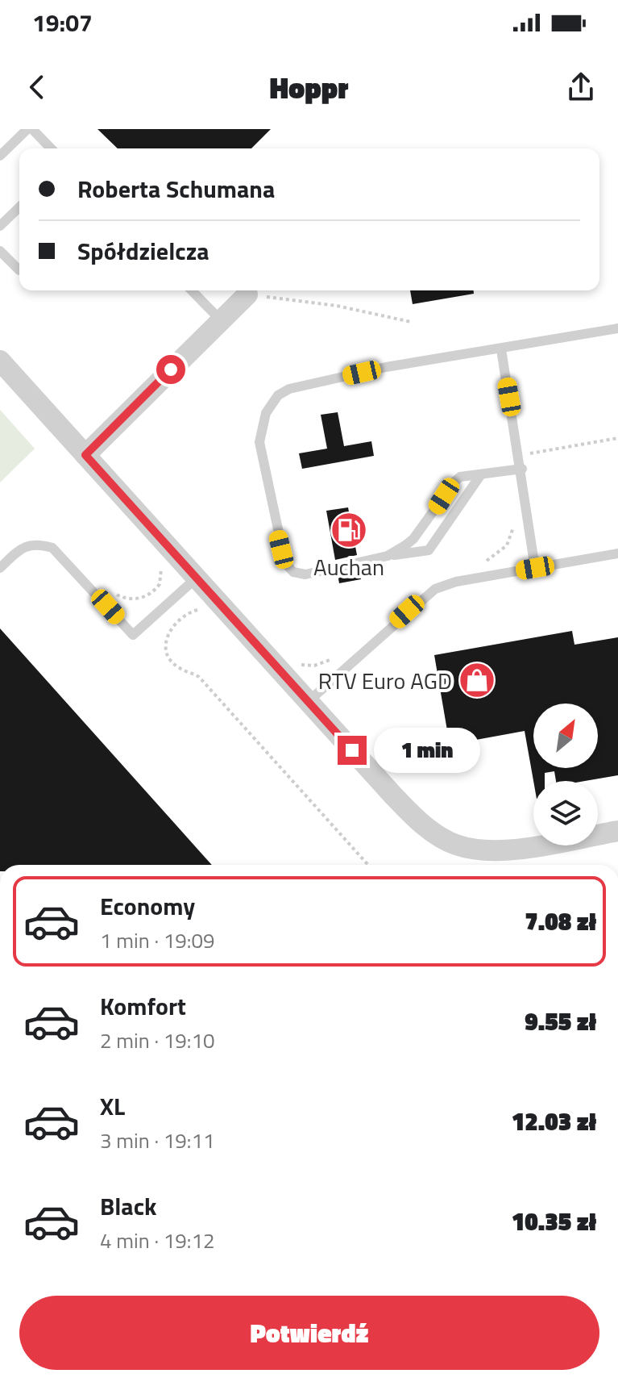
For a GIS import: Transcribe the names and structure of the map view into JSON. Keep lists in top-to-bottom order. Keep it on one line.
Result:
{"places":{"fuel station":["Auchan"],"shop":["RTV Euro AGD"]},"north":"top right","page":{"status":"19:07","header":"Hoppr","banner":["Roberta Schumana","Spółdzielcza"],"bubble":"1 min","list":[{"name":"Economy","note":"1 min · 19:09","value":"7.08 zł"},{"name":"Komfort","note":"2 min · 19:10","value":"9.55 zł"},{"name":"XL","note":"3 min · 19:11","value":"12.03 zł"},{"name":"Black","note":"4 min · 19:12","value":"10.35 zł"}],"buttons":"Potwierdź"}}
